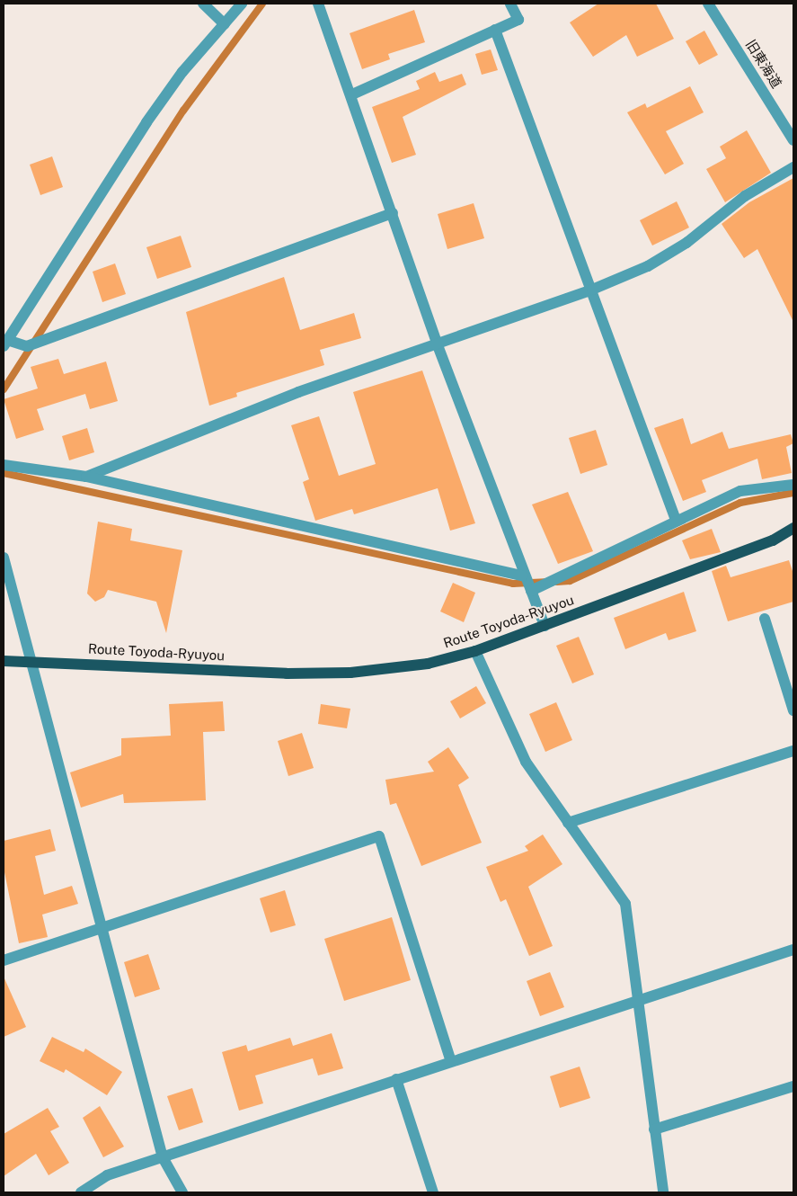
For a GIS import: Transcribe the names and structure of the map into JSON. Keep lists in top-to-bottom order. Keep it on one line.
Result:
{"streets":{"main road":["Route Toyoda-Ryuyou"],"street":["旧東海道"]}}
